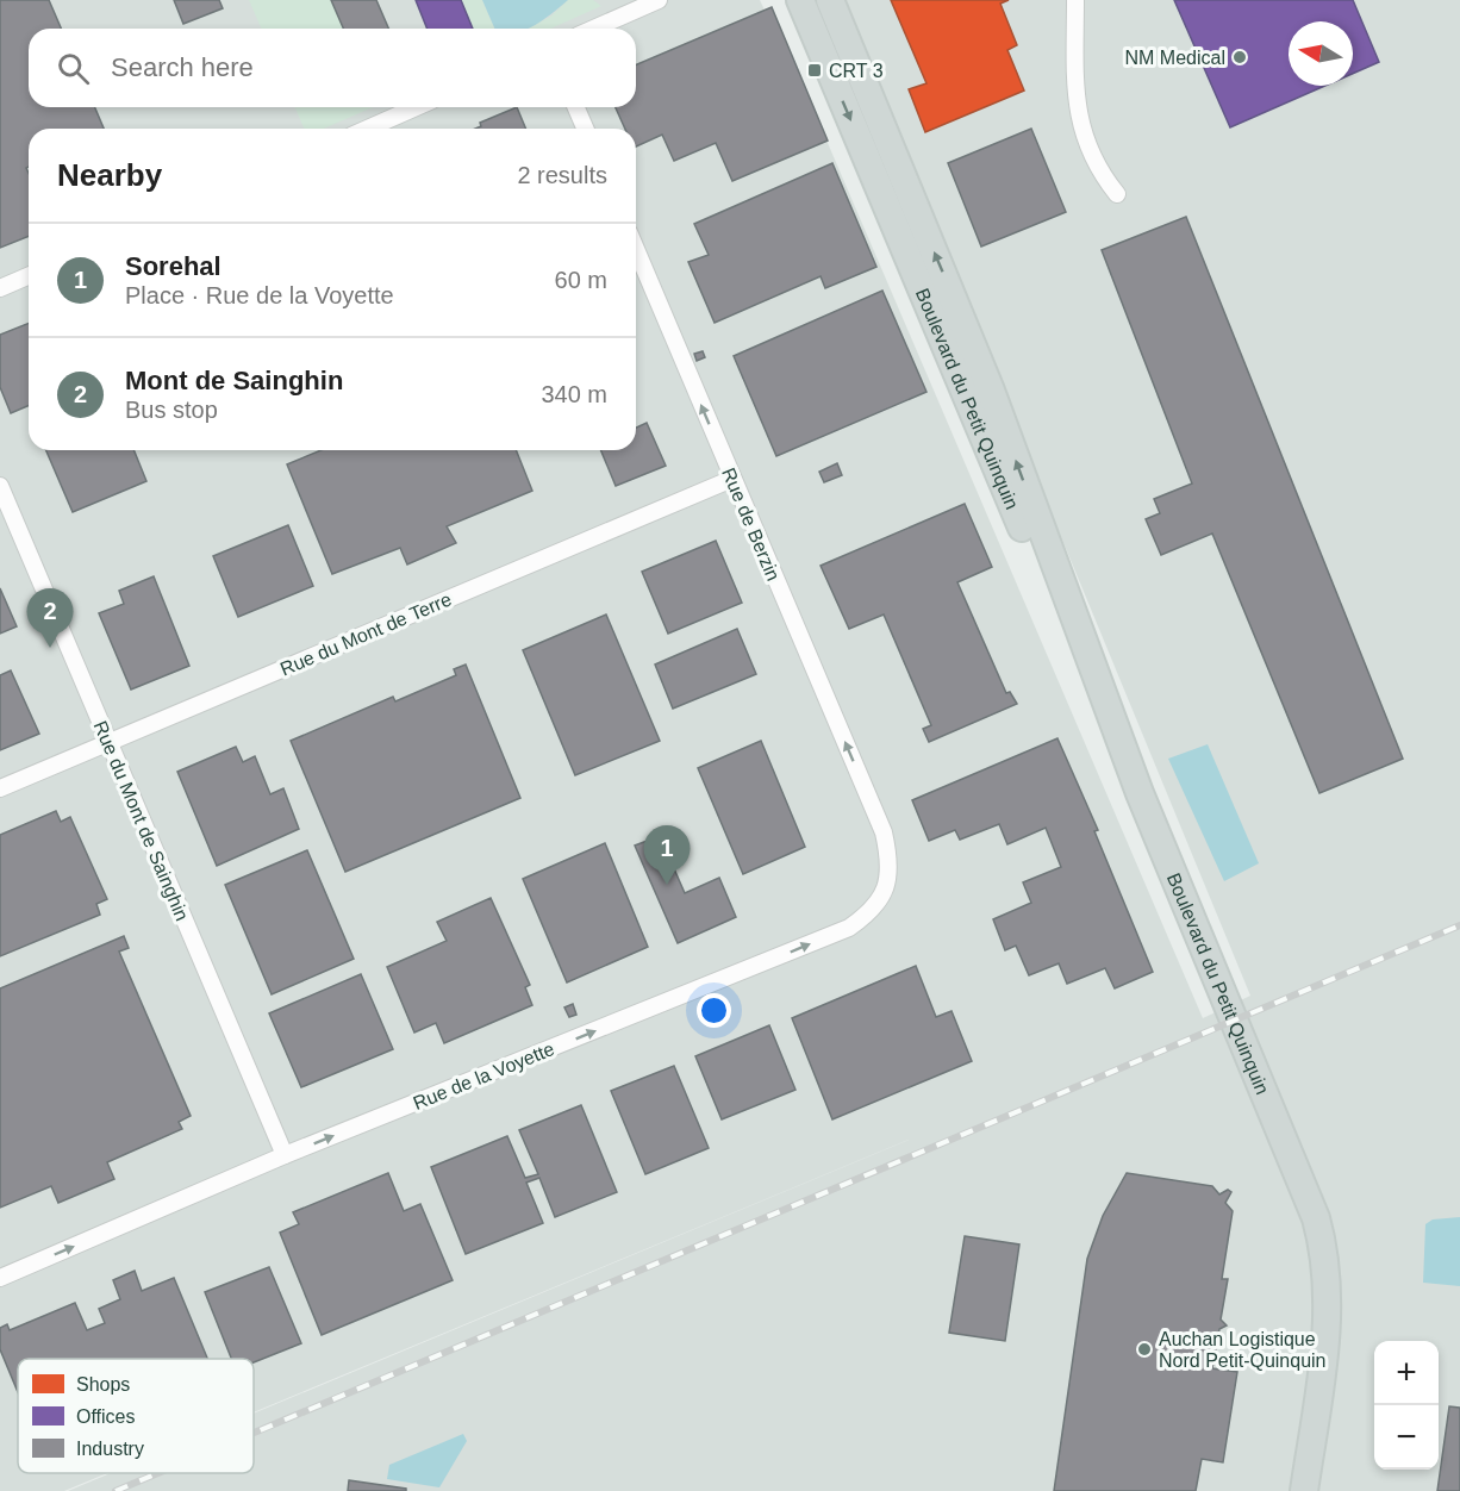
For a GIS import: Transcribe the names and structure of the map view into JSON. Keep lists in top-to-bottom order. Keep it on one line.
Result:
{"streets":{"main road":["Boulevard du Petit Quinquin"],"street":["Rue de Berzin","Rue du Mont de Terre","Rue du Mont de Sainghin","Rue de la Voyette"]},"crossings":[["Rue de Berzin","Rue du Mont de Terre"],["Rue de Berzin","Rue de la Voyette"],["Rue du Mont de Terre","Rue du Mont de Sainghin"],["Rue du Mont de Sainghin","Rue de la Voyette"]],"one_way":["Rue de Berzin","Rue de la Voyette"],"places":{"other":["NM Medical","Auchan Logistique Nord Petit-Quinquin"],"transit":["CRT 3"]},"legend":["Shops","Offices","Industry"],"north":"left","page":{"search":"Search here","heading":["Nearby","2 results"],"list":[{"mark":"1","name":"Sorehal","note":"Place · Rue de la Voyette","value":"60 m"},{"mark":"2","name":"Mont de Sainghin","note":"Bus stop","value":"340 m"}],"pins":["2","1"],"map_buttons":["+","−"]}}
